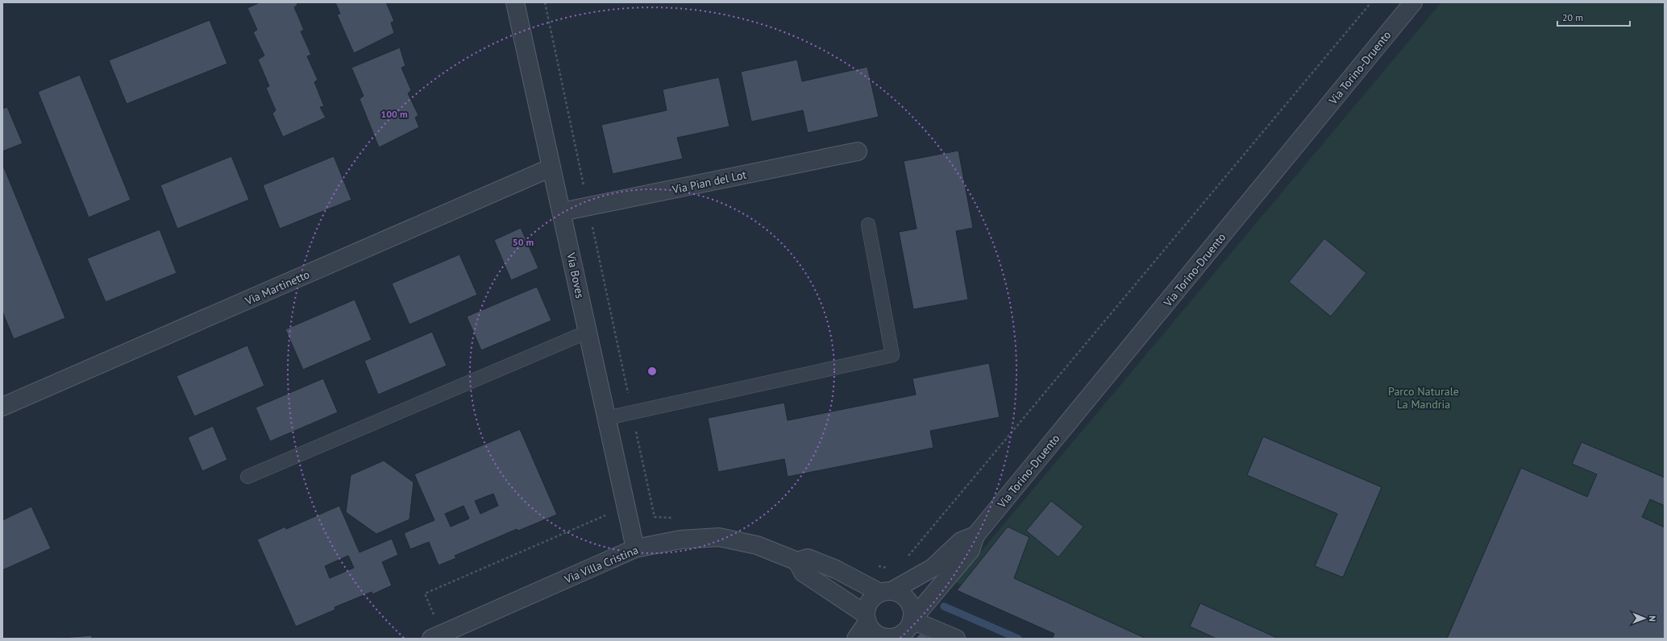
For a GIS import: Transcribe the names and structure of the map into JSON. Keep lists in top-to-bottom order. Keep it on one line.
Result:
{"streets":{"street":["Via Torino-Druento","Via Pian del Lot","Via Boves","Via Martinetto","Via Villa Cristina"]},"crossings":[["Via Torino-Druento","Via Villa Cristina"],["Via Pian del Lot","Via Boves"],["Via Boves","Via Martinetto"],["Via Boves","Via Villa Cristina"]],"parks":["Parco Naturale La Mandria"],"scale_bar":"20 m","north":"right","rings":["100 m","50 m"]}
